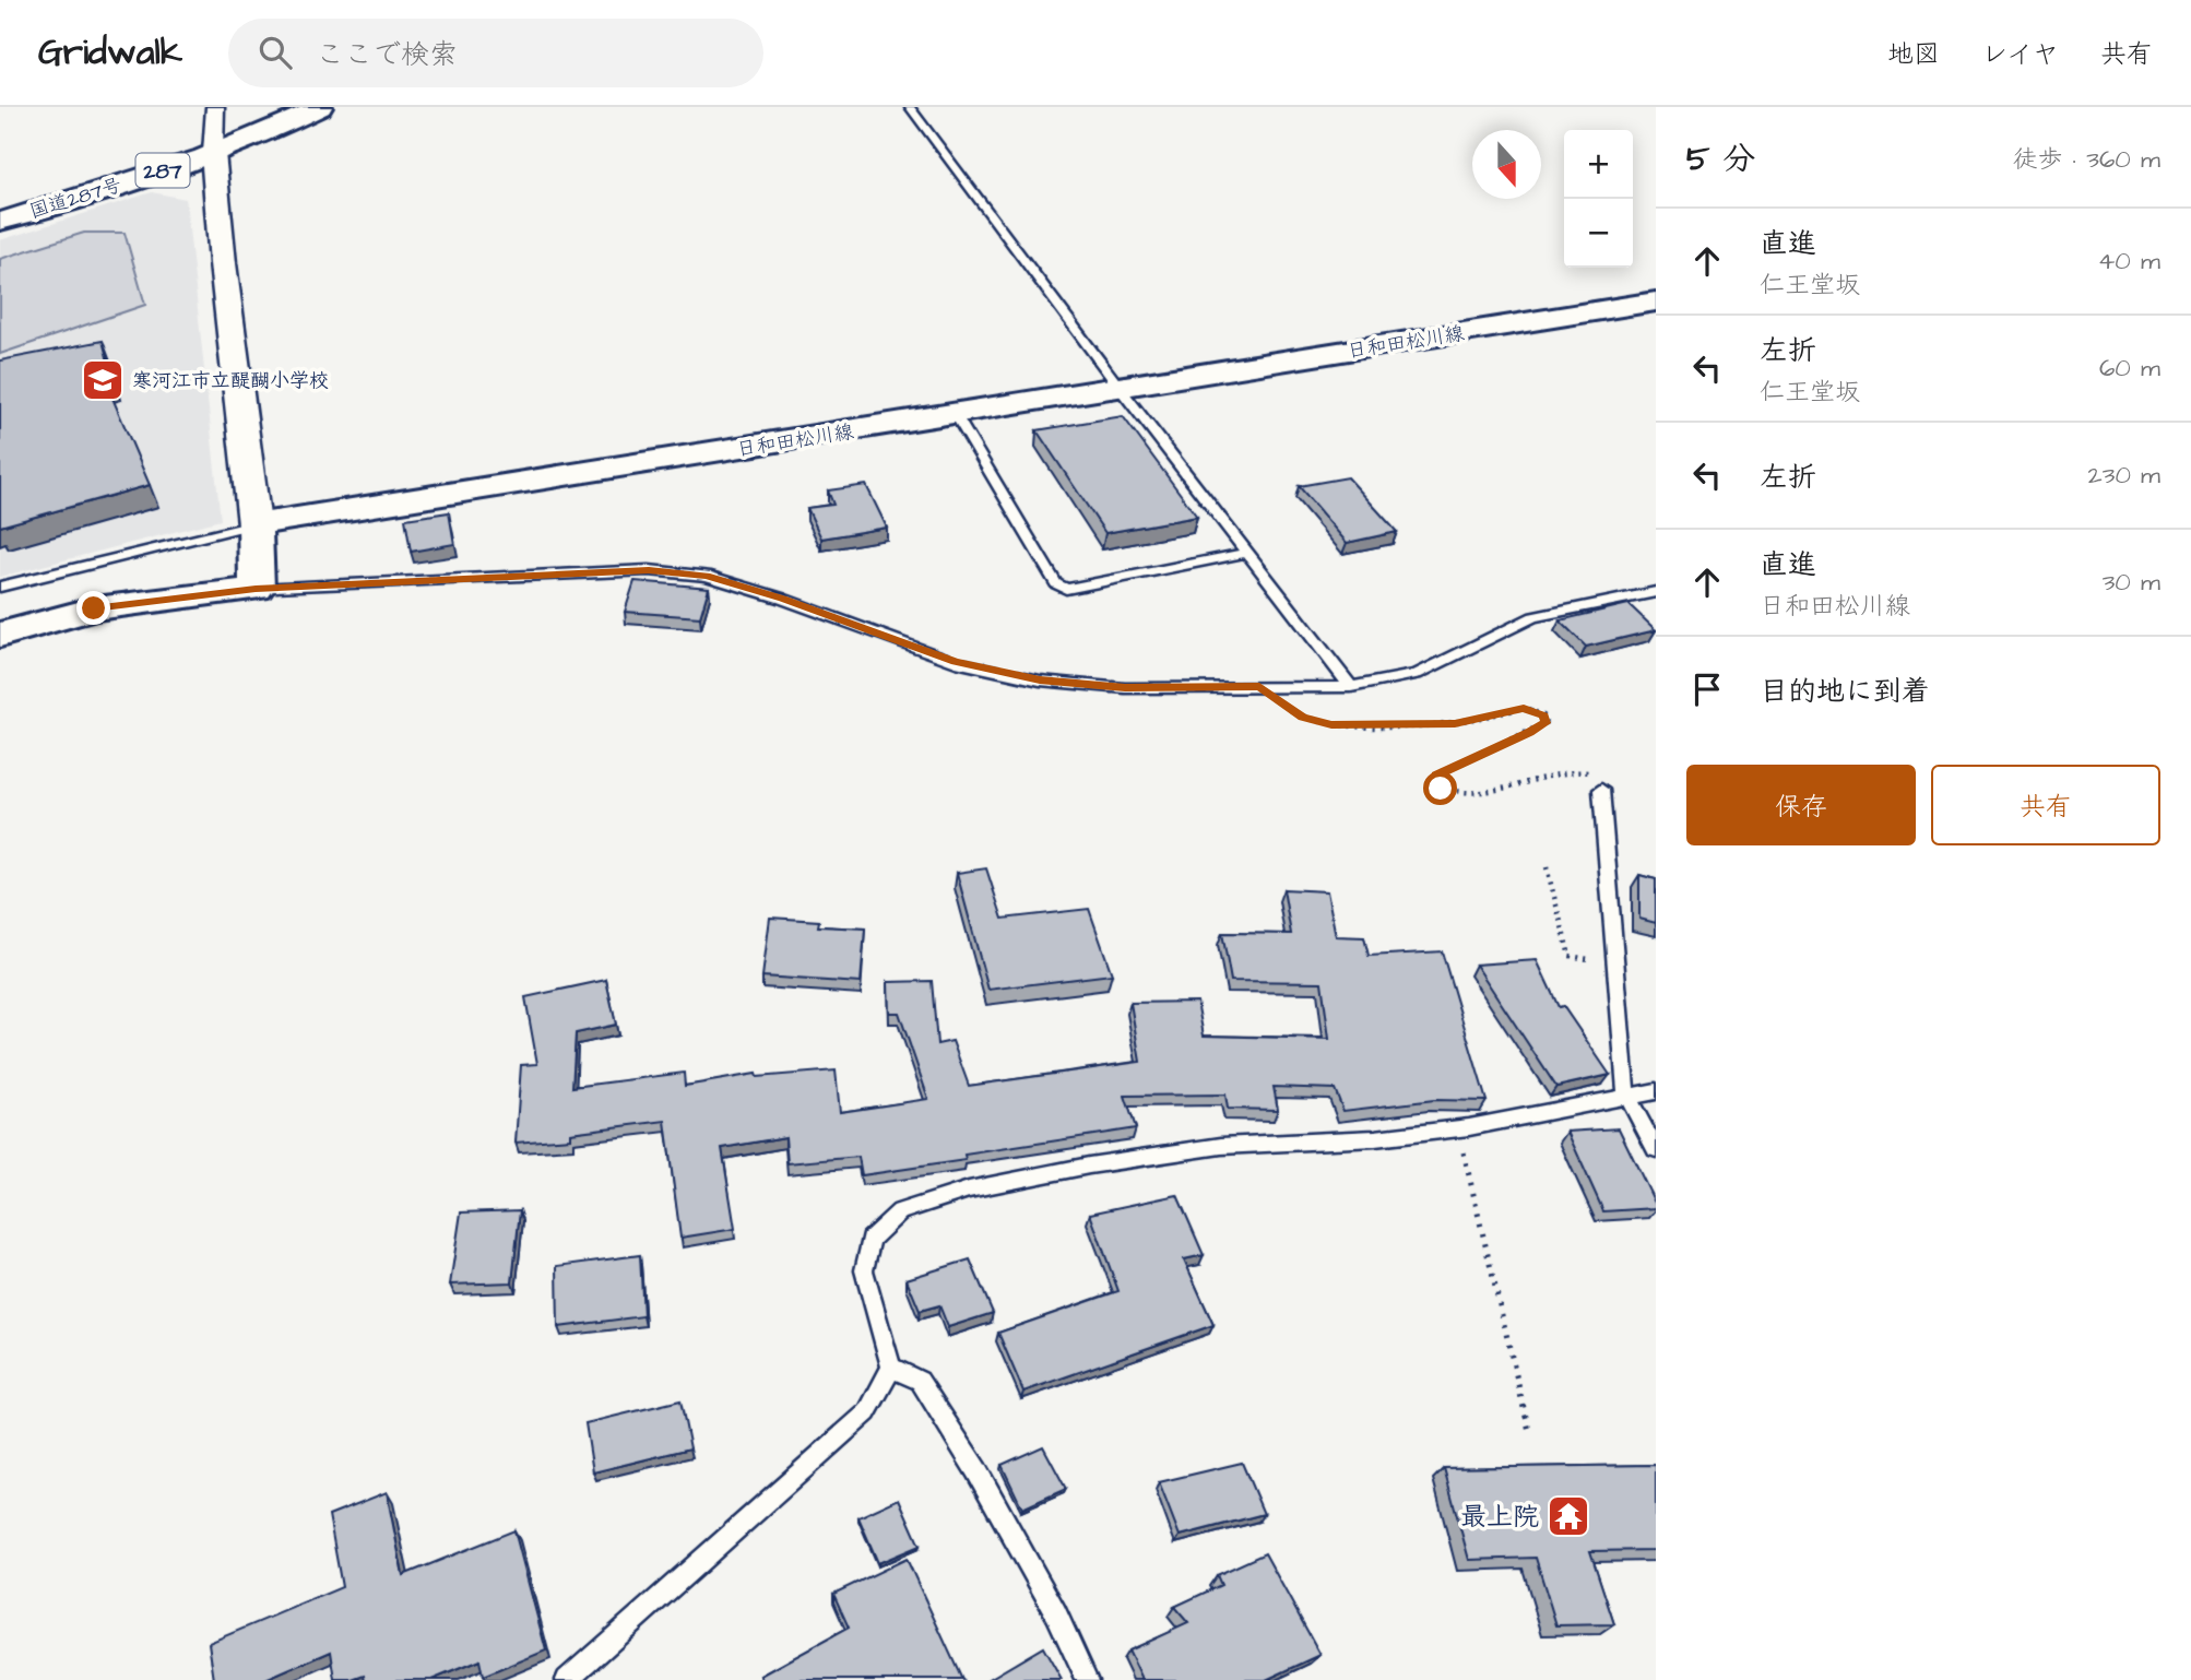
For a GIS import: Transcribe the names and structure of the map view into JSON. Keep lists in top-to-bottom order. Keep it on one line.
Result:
{"streets":{"main road":["287","国道287号","日和田松川線"]},"places":{"school or university":["寒河江市立醍醐小学校"],"temple":["最上院"]},"north":"bottom","page":{"header":"Gridwalk","search":"ここで検索","nav":["地図","レイヤ","共有"],"heading":["5 分","徒歩 · 360 m"],"map_buttons":["+","−"],"list":[["直進","仁王堂坂","40 m"],["左折","仁王堂坂","60 m"],["左折","230 m"],["直進","日和田松川線","30 m"],"目的地に到着"],"buttons":["保存","共有"]}}
